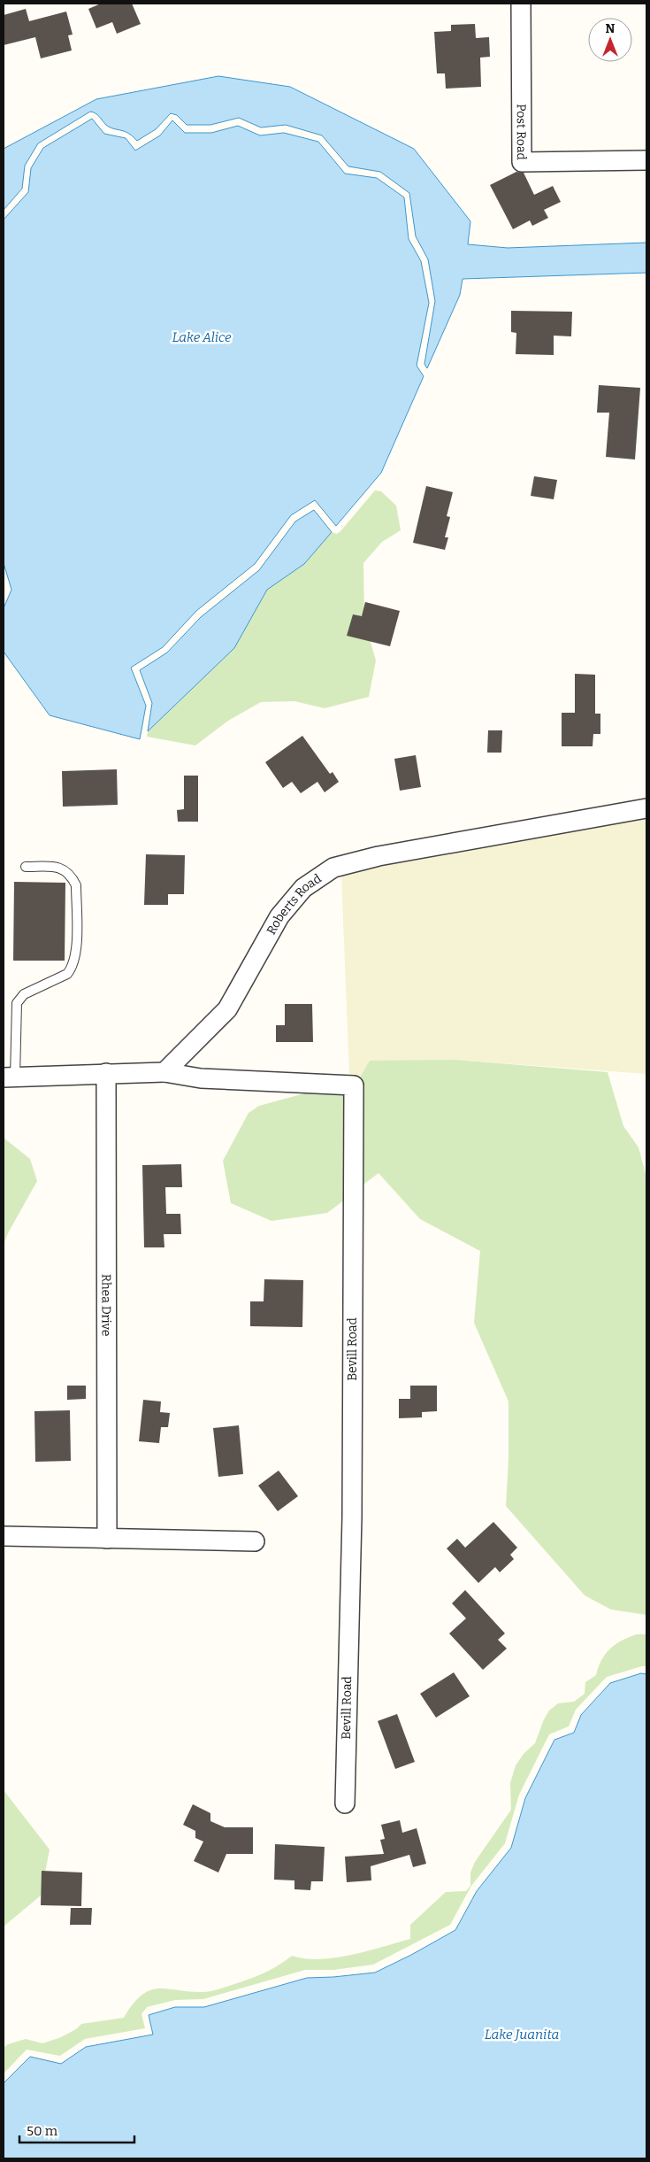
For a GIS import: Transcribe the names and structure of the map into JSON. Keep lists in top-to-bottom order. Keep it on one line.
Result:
{"streets":{"street":["Post Road","Roberts Road","Rhea Drive","Bevill Road"]},"crossings":[["Roberts Road","Bevill Road"]],"water":["Lake Alice","Lake Juanita"],"scale_bar":"50 m","north":"top"}
